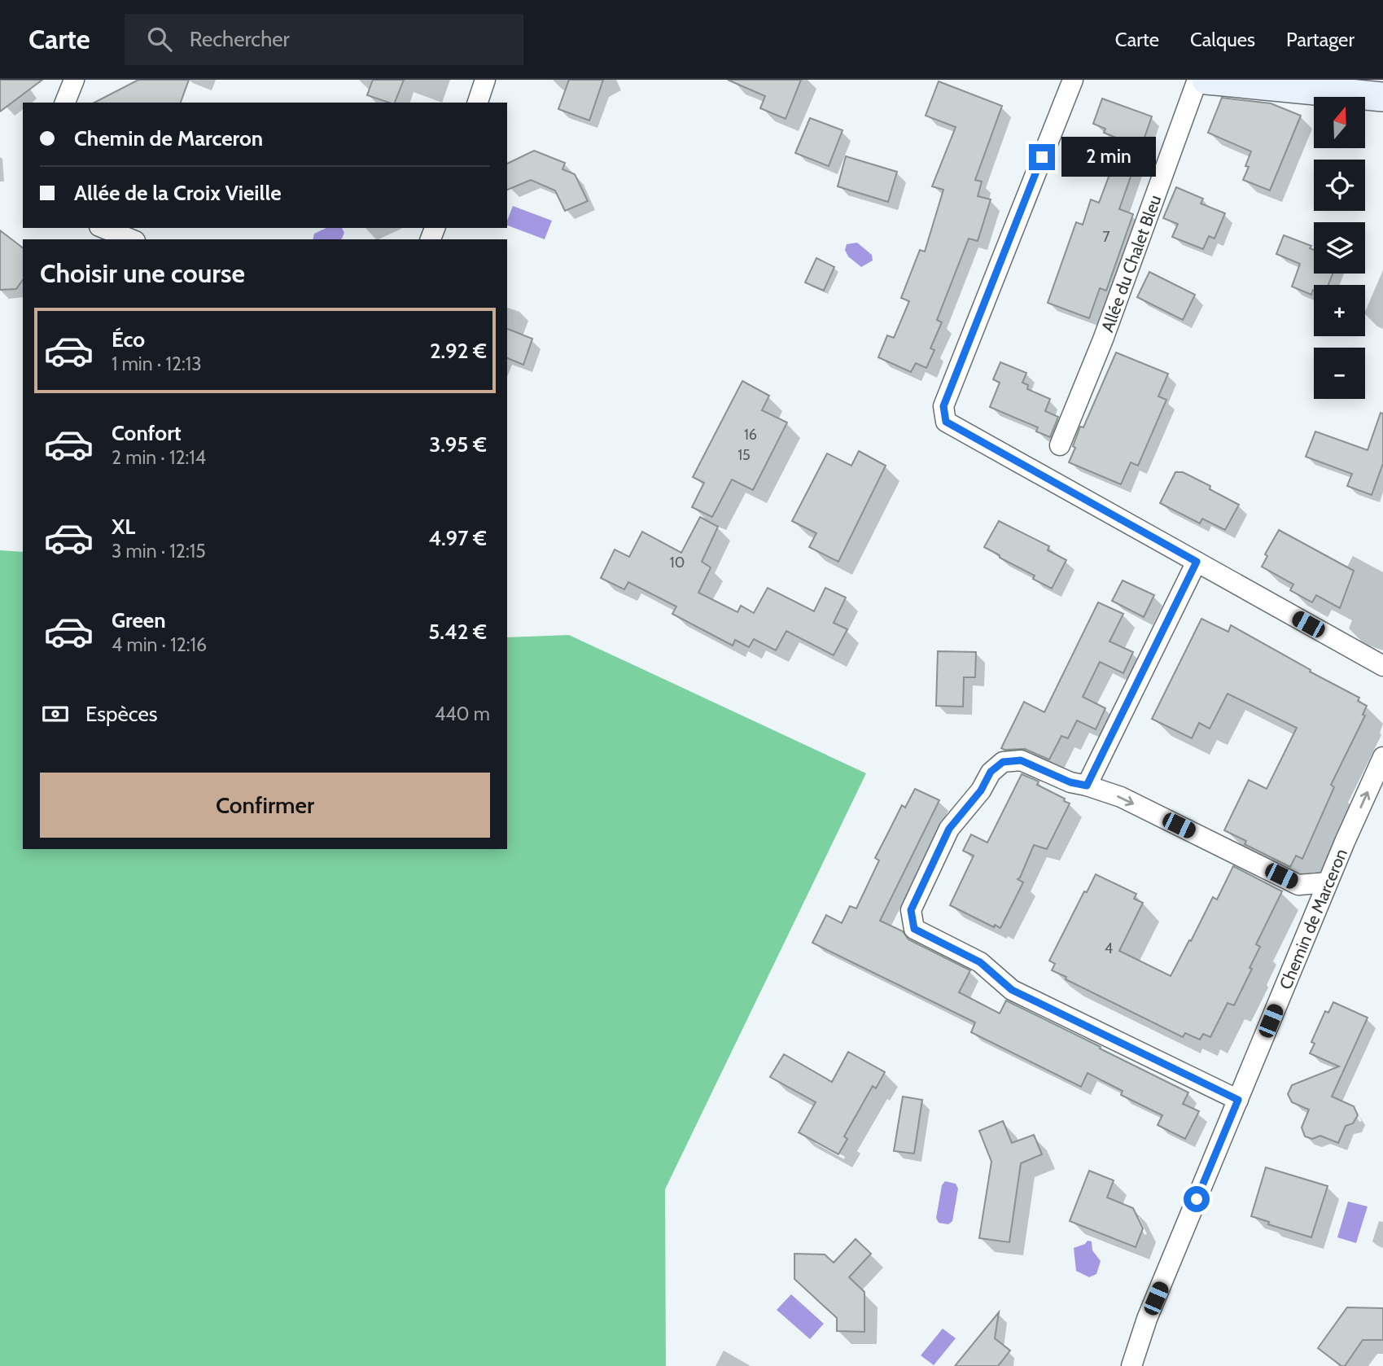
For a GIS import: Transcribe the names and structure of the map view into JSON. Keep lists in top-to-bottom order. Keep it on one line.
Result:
{"streets":{"street":["Allée du Chalet Bleu","Chemin de Marceron"]},"house_numbers":["7","16","15","10","4"],"north":"top","page":{"header":"Carte","search":"Rechercher","nav":["Carte","Calques","Partager"],"map_buttons":["+","−"],"banner":["Chemin de Marceron","Allée de la Croix Vieille"],"bubble":"2 min","heading":"Choisir une course","list":[{"name":"Éco","note":"1 min · 12:13","value":"2.92 €"},{"name":"Confort","note":"2 min · 12:14","value":"3.95 €"},{"name":"XL","note":"3 min · 12:15","value":"4.97 €"},{"name":"Green","note":"4 min · 12:16","value":"5.42 €"}],"pay":["Espèces","440 m"],"buttons":"Confirmer"}}
